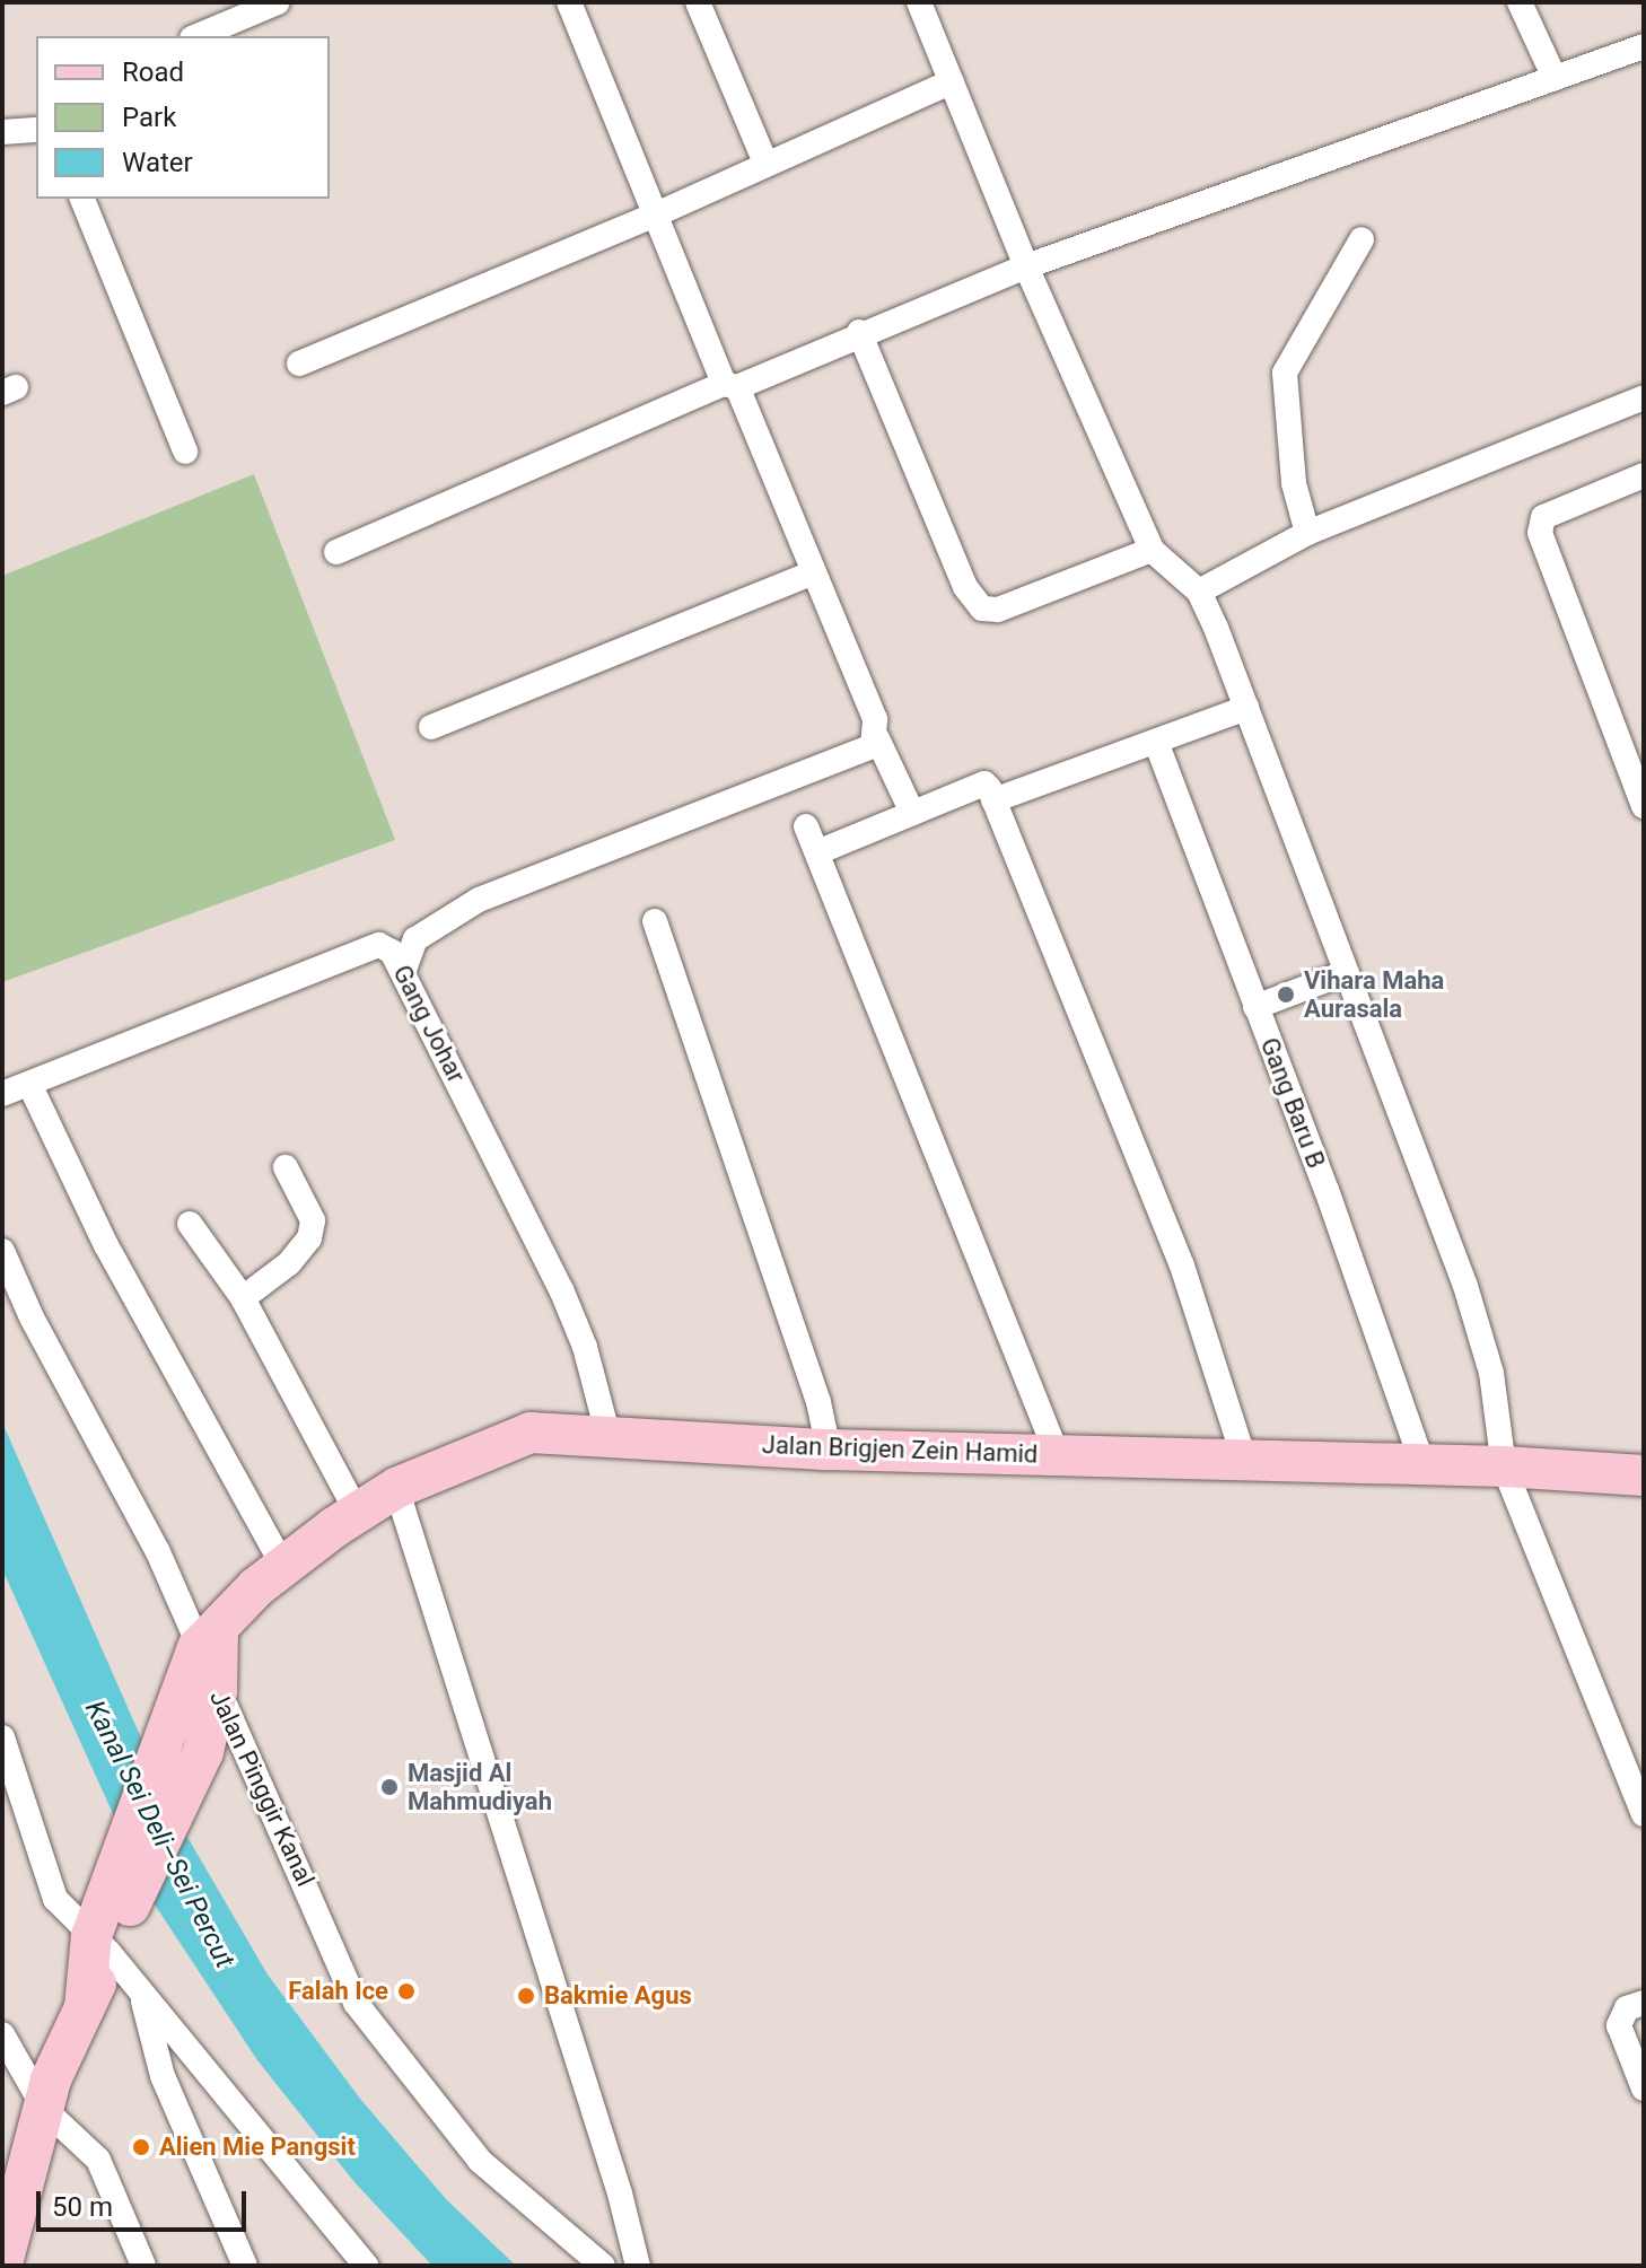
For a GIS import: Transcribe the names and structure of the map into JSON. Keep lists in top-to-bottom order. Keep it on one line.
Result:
{"streets":{"main road":["Jalan Brigjen Zein Hamid"],"street":["Gang Johar","Gang Baru B","Jalan Pinggir Kanal"]},"crossings":[["Gang Johar","Jalan Brigjen Zein Hamid"],["Gang Baru B","Jalan Brigjen Zein Hamid"],["Jalan Brigjen Zein Hamid","Jalan Pinggir Kanal"]],"water":["Kanal Sei Deli–Sei Percut"],"places":["Vihara Maha Aurasala","Masjid Al Mahmudiyah","Falah Ice","Bakmie Agus","Alien Mie Pangsit"],"legend":["Road","Park","Water"],"scale_bar":"50 m"}
